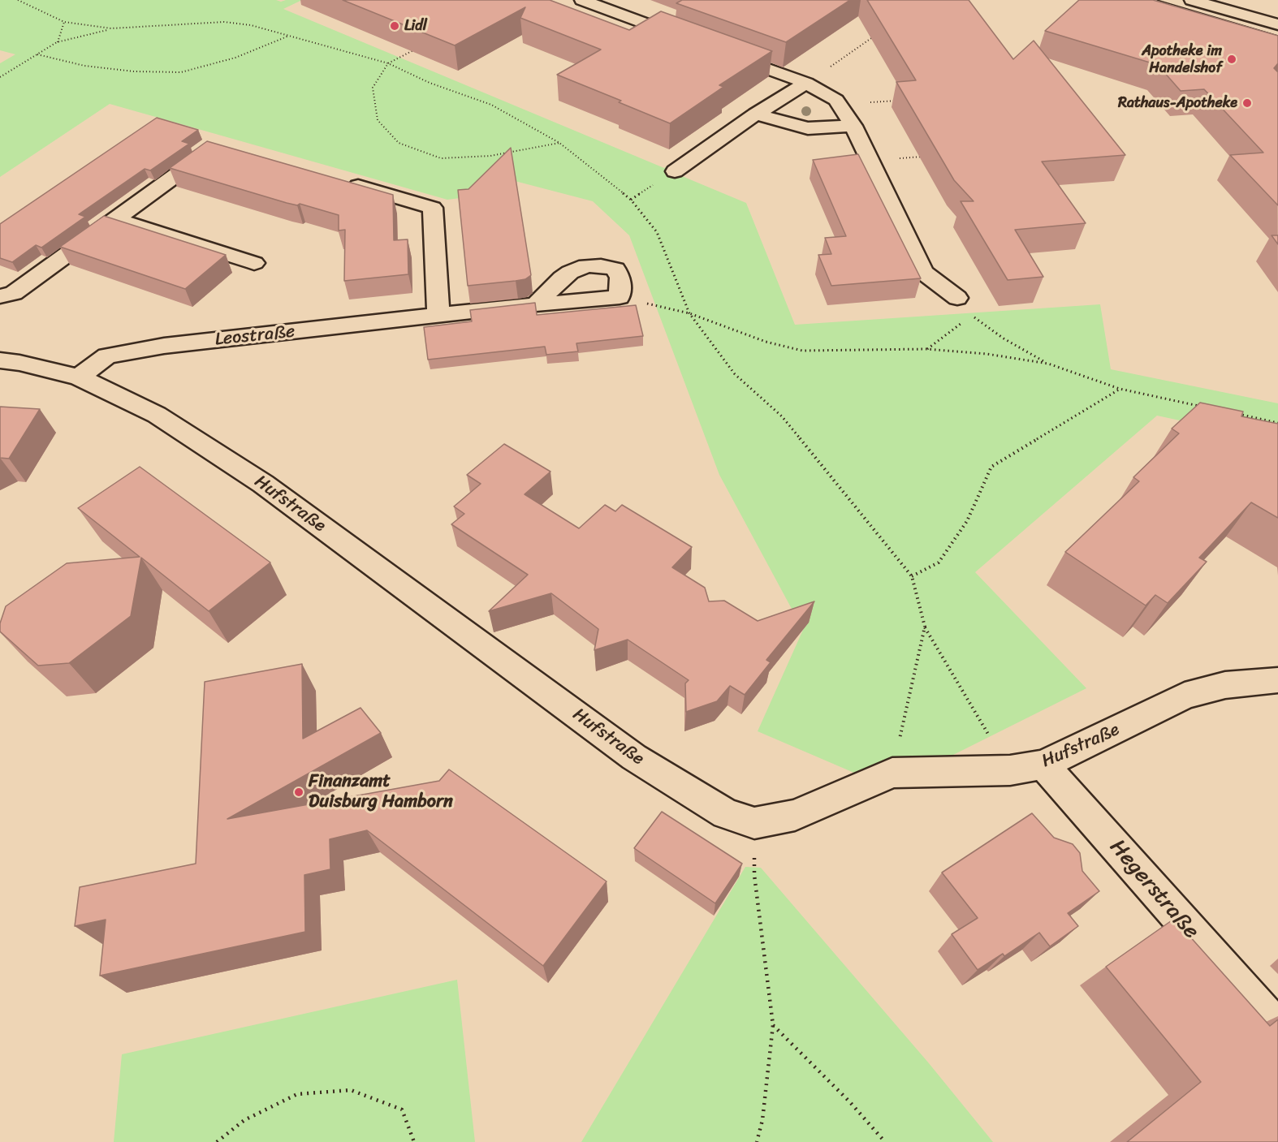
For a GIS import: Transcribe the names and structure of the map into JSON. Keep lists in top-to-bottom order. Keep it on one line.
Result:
{"streets":{"street":["Leostraße","Hufstraße","Hegerstraße"]},"crossings":[["Leostraße","Hufstraße"],["Hufstraße","Hegerstraße"]],"places":["Lidl","Apotheke im Handelshof","Rathaus-Apotheke","Finanzamt Duisburg Hamborn"]}
